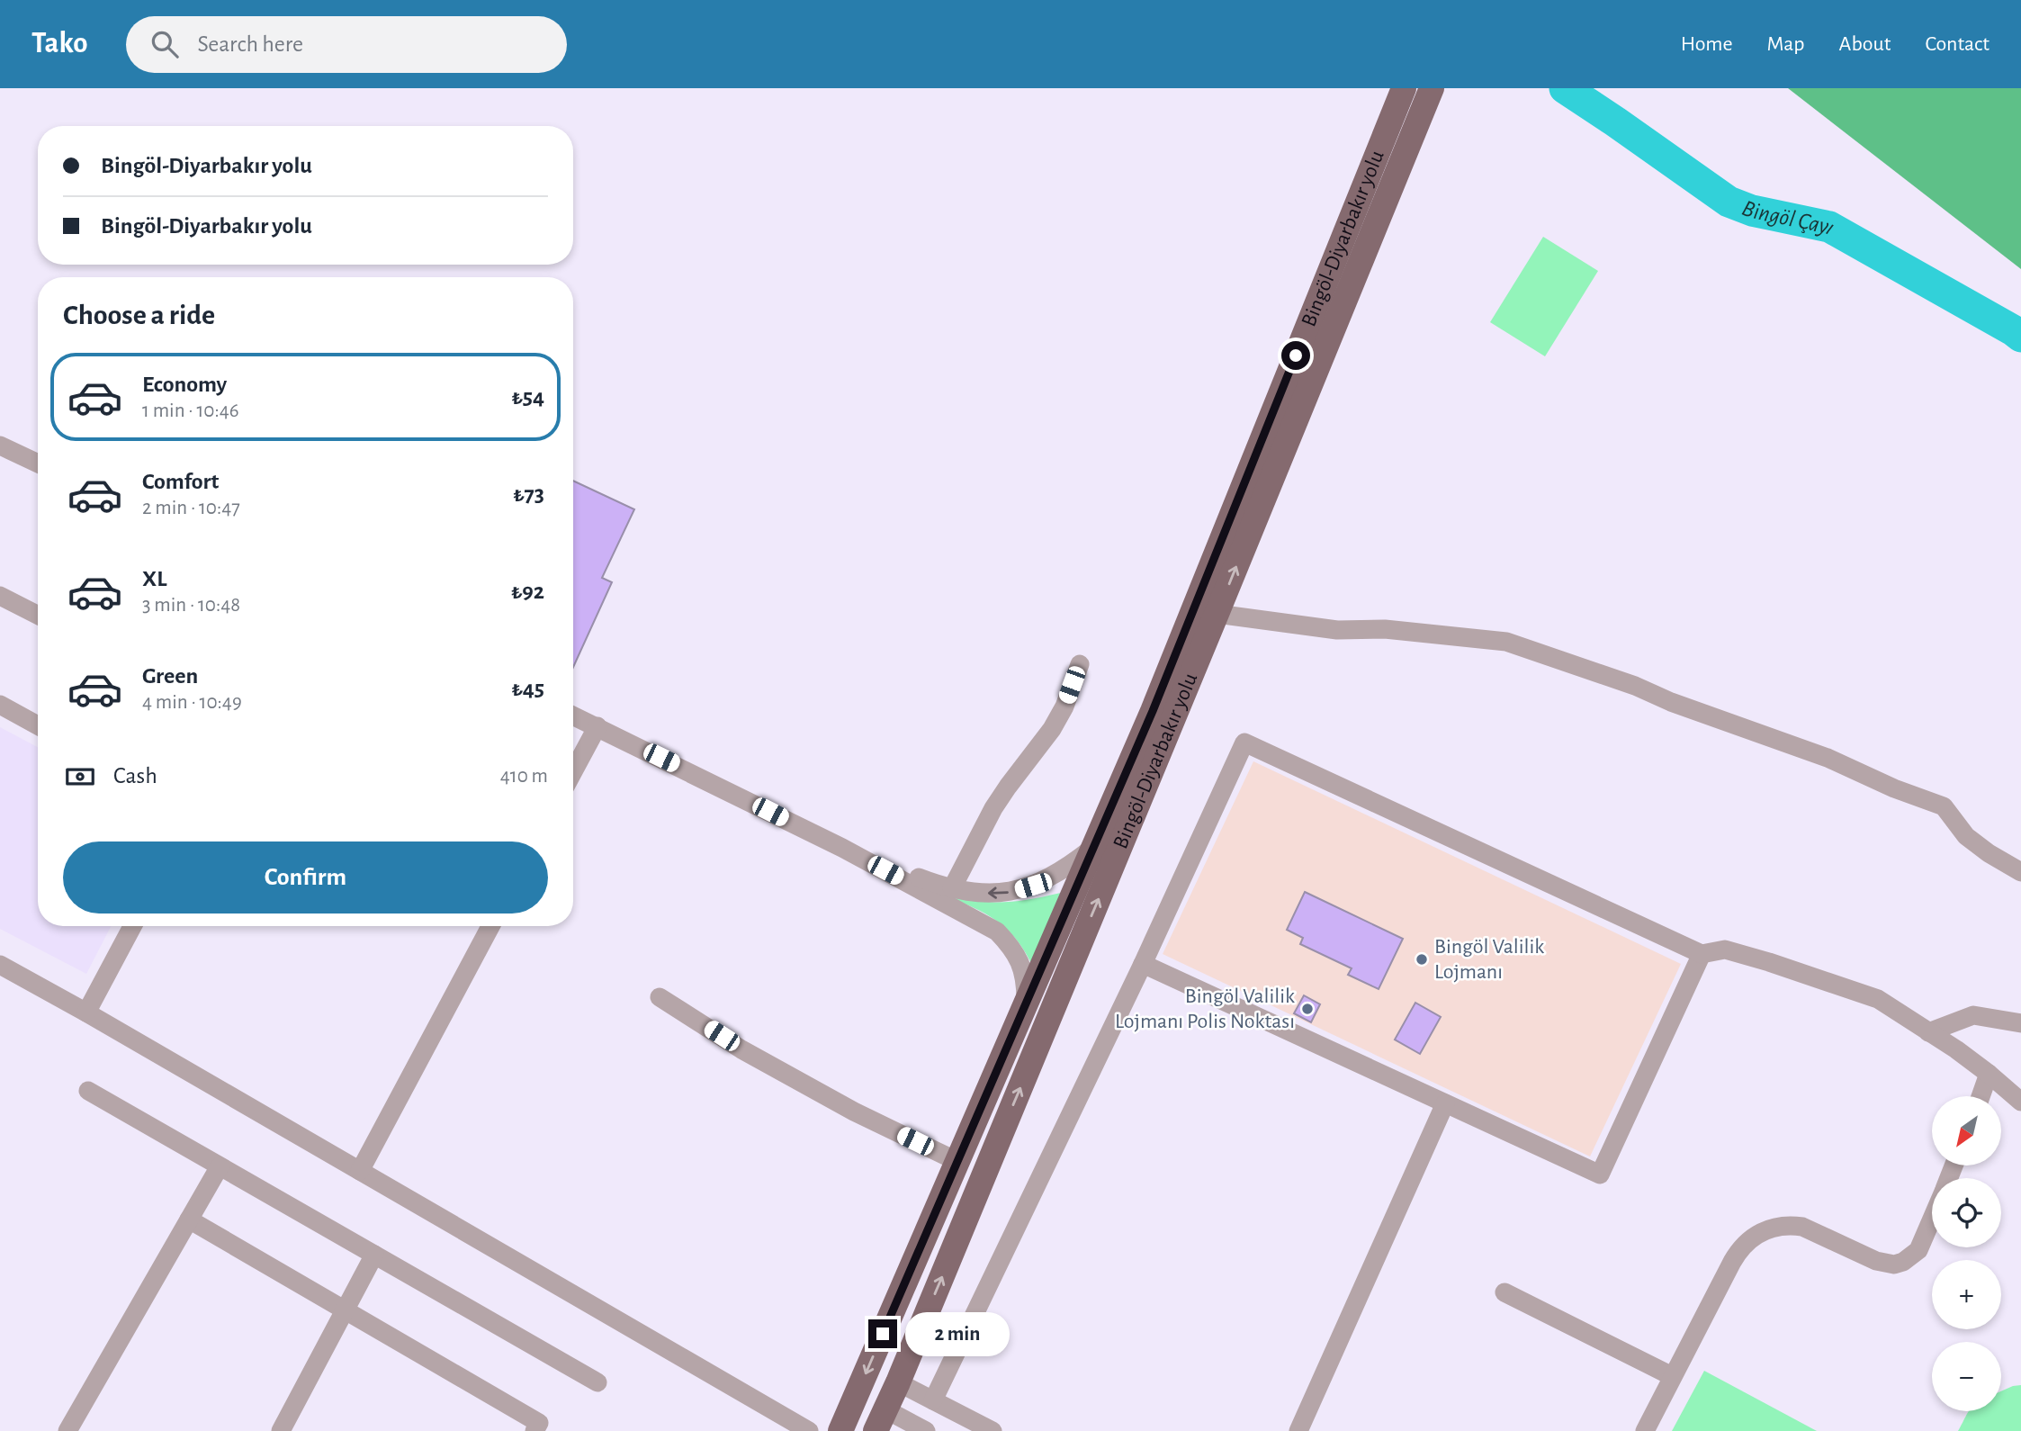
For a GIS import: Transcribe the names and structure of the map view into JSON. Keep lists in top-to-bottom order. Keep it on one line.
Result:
{"streets":{"main road":["Bingöl-Diyarbakır yolu"]},"water":["Bingöl Çayı"],"places":["Bingöl Valilik Lojmanı","Bingöl Valilik Lojmanı Polis Noktası"],"north":"bottom left","page":{"header":"Tako","search":"Search here","nav":["Home","Map","About","Contact"],"banner":["Bingöl-Diyarbakır yolu","Bingöl-Diyarbakır yolu"],"heading":"Choose a ride","list":[{"name":"Economy","note":"1 min · 10:46","value":"₺54"},{"name":"Comfort","note":"2 min · 10:47","value":"₺73"},{"name":"XL","note":"3 min · 10:48","value":"₺92"},{"name":"Green","note":"4 min · 10:49","value":"₺45"}],"pay":["Cash","410 m"],"buttons":"Confirm","map_buttons":["+","−"],"bubble":"2 min"}}
